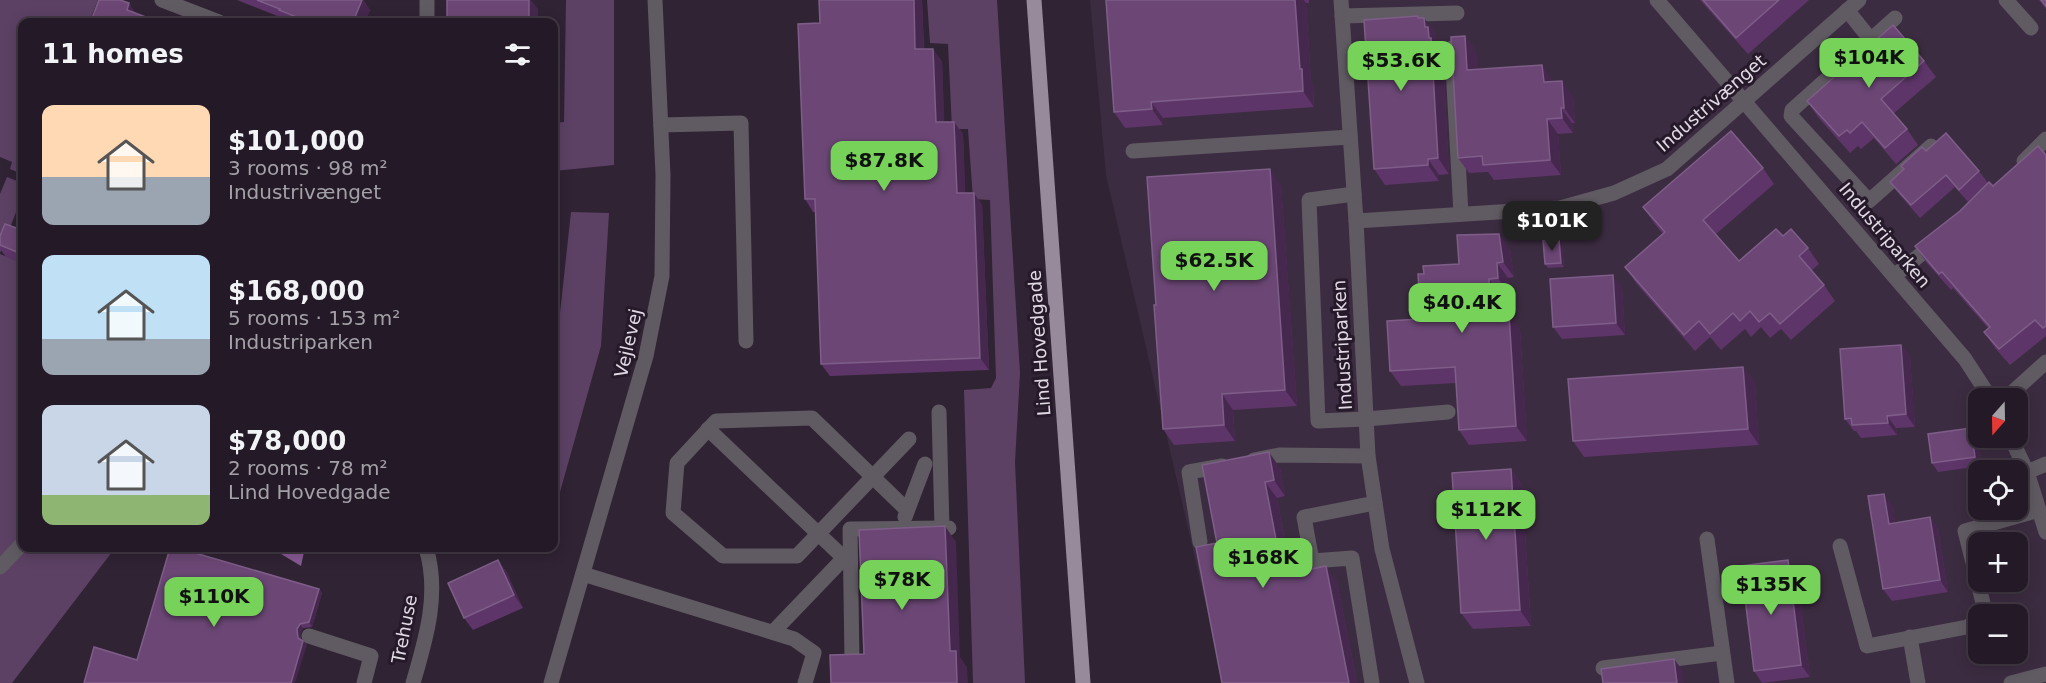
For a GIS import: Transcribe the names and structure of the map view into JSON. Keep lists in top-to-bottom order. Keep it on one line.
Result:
{"streets":{"main road":["Lind Hovedgade"],"street":["Industrivænget","Industriparken","Vejlevej","Trehuse"]},"crossings":[["Industrivænget","Industriparken"]],"north":"bottom","page":{"heading":"11 homes","price":["$104K","$53.6K","$87.8K","$101K","$62.5K","$40.4K","$112K","$168K","$78K","$135K","$110K"],"list":[{"name":"$101,000","note":"3 rooms · 98 m² · Industrivænget"},{"name":"$168,000","note":"5 rooms · 153 m² · Industriparken"},{"name":"$78,000","note":"2 rooms · 78 m² · Lind Hovedgade"}],"map_buttons":["+","−"]}}
